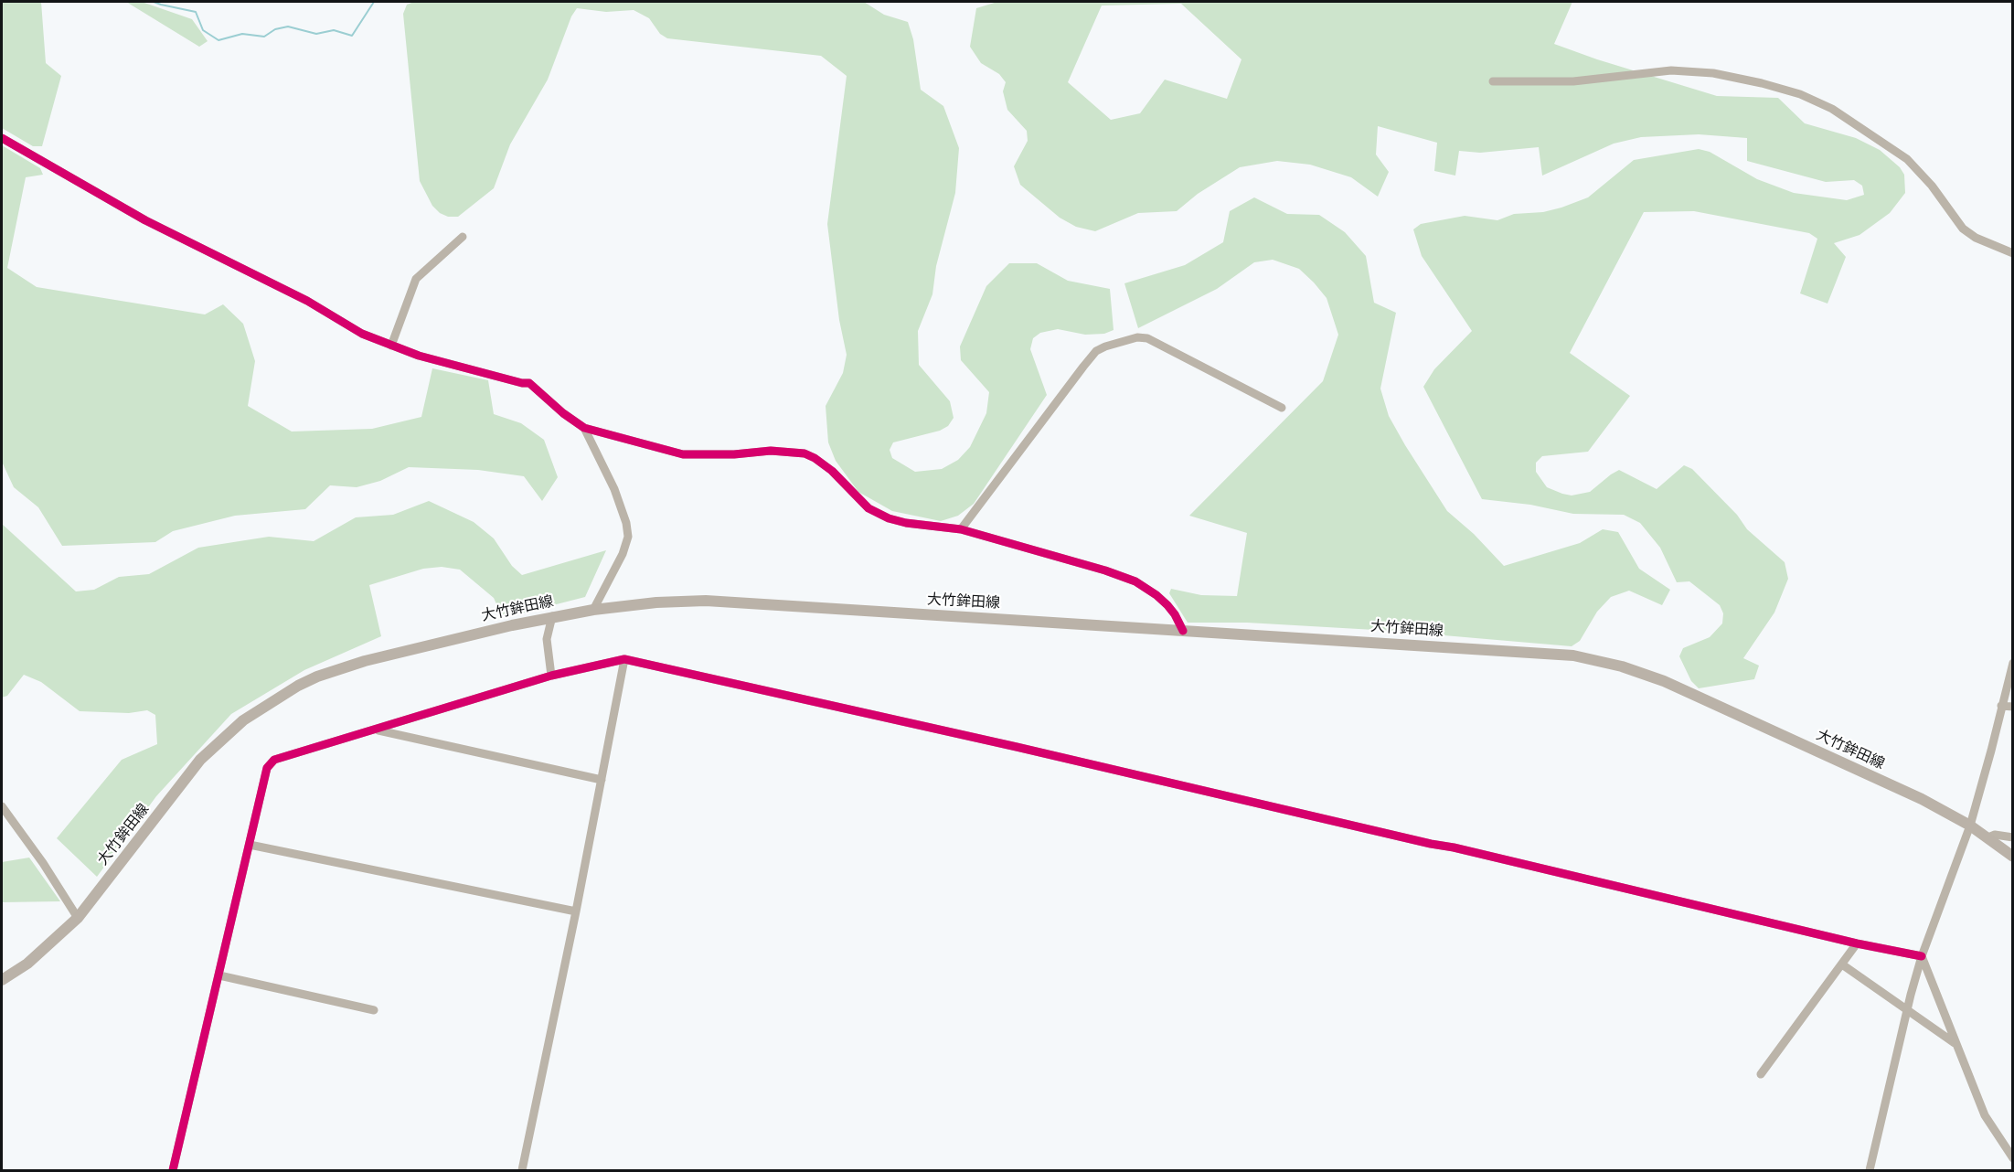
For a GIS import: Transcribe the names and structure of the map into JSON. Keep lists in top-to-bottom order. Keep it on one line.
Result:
{"streets":{"main road":["大竹鉾田線"]}}
